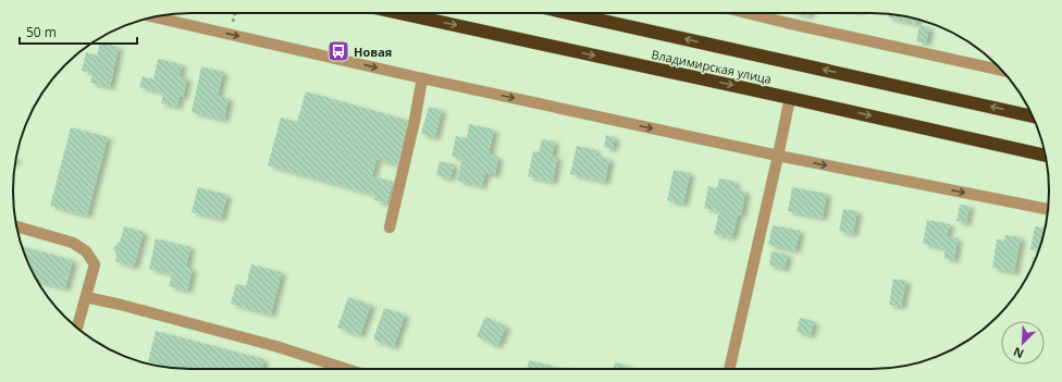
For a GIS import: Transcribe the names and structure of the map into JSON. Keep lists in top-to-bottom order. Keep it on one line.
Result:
{"streets":{"highway":["Владимирская улица"]},"places":{"bus stop":["Новая"]},"scale_bar":"50 m","north":"bottom left"}
